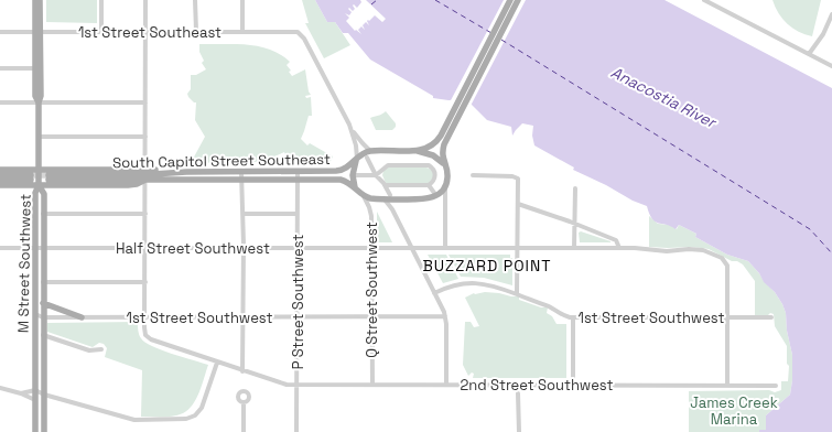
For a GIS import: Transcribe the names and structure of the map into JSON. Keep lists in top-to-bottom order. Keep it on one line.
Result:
{"streets":{"main road":["South Capitol Street Southeast","M Street Southwest"],"street":["1st Street Southeast","Half Street Southwest","Q Street Southwest","P Street Southwest","1st Street Southwest","2nd Street Southwest"]},"crossings":[["South Capitol Street Southeast","P Street Southwest"],["Half Street Southwest","M Street Southwest"],["Half Street Southwest","Q Street Southwest"],["Half Street Southwest","P Street Southwest"],["Half Street Southwest","1st Street Southwest"],["M Street Southwest","1st Street Southwest"],["Q Street Southwest","1st Street Southwest"],["Q Street Southwest","2nd Street Southwest"],["P Street Southwest","1st Street Southwest"],["P Street Southwest","2nd Street Southwest"],["1st Street Southwest","2nd Street Southwest"]],"districts":["BUZZARD POINT"],"water":["Anacostia River"],"parks":["James Creek Marina"]}
